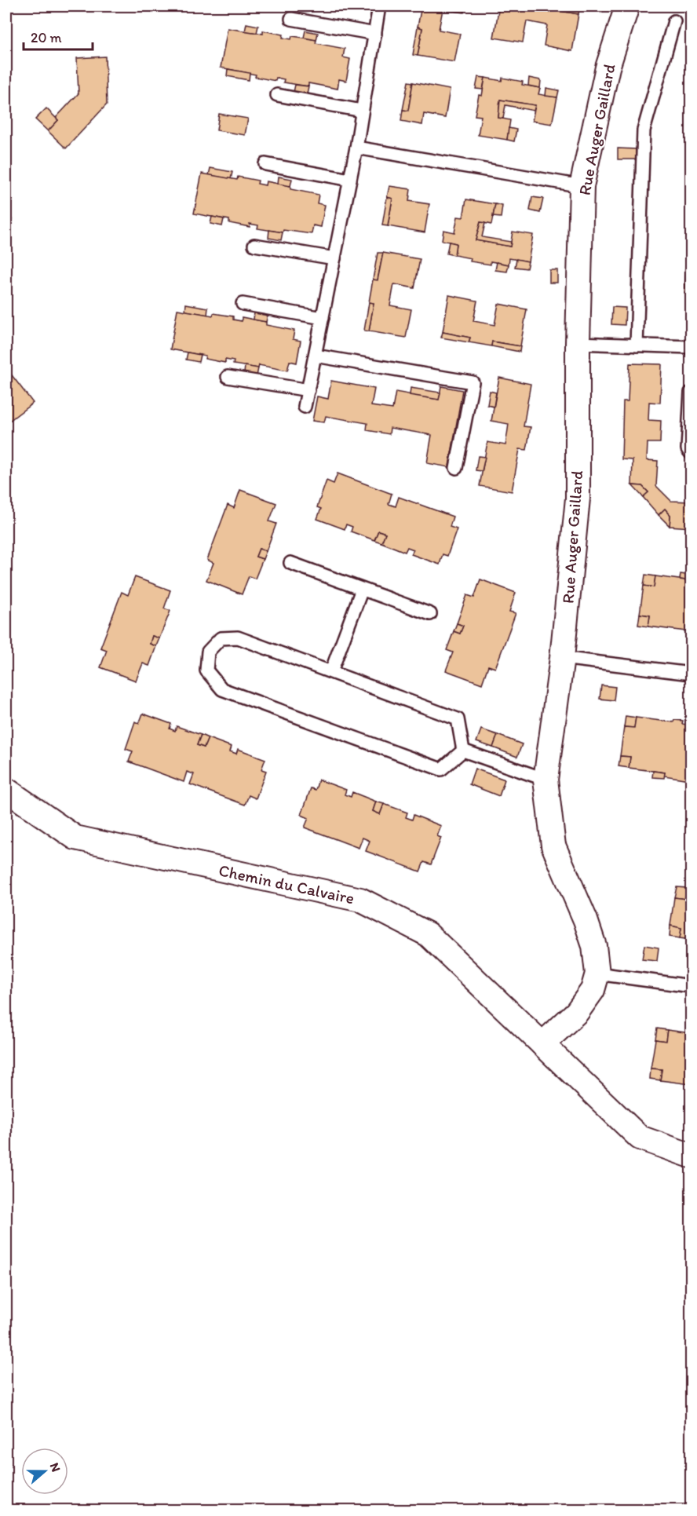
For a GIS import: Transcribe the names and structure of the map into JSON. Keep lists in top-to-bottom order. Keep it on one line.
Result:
{"streets":{"street":["Rue Auger Gaillard","Chemin du Calvaire"]},"crossings":[["Rue Auger Gaillard","Chemin du Calvaire"]],"scale_bar":"20 m","north":"right"}
